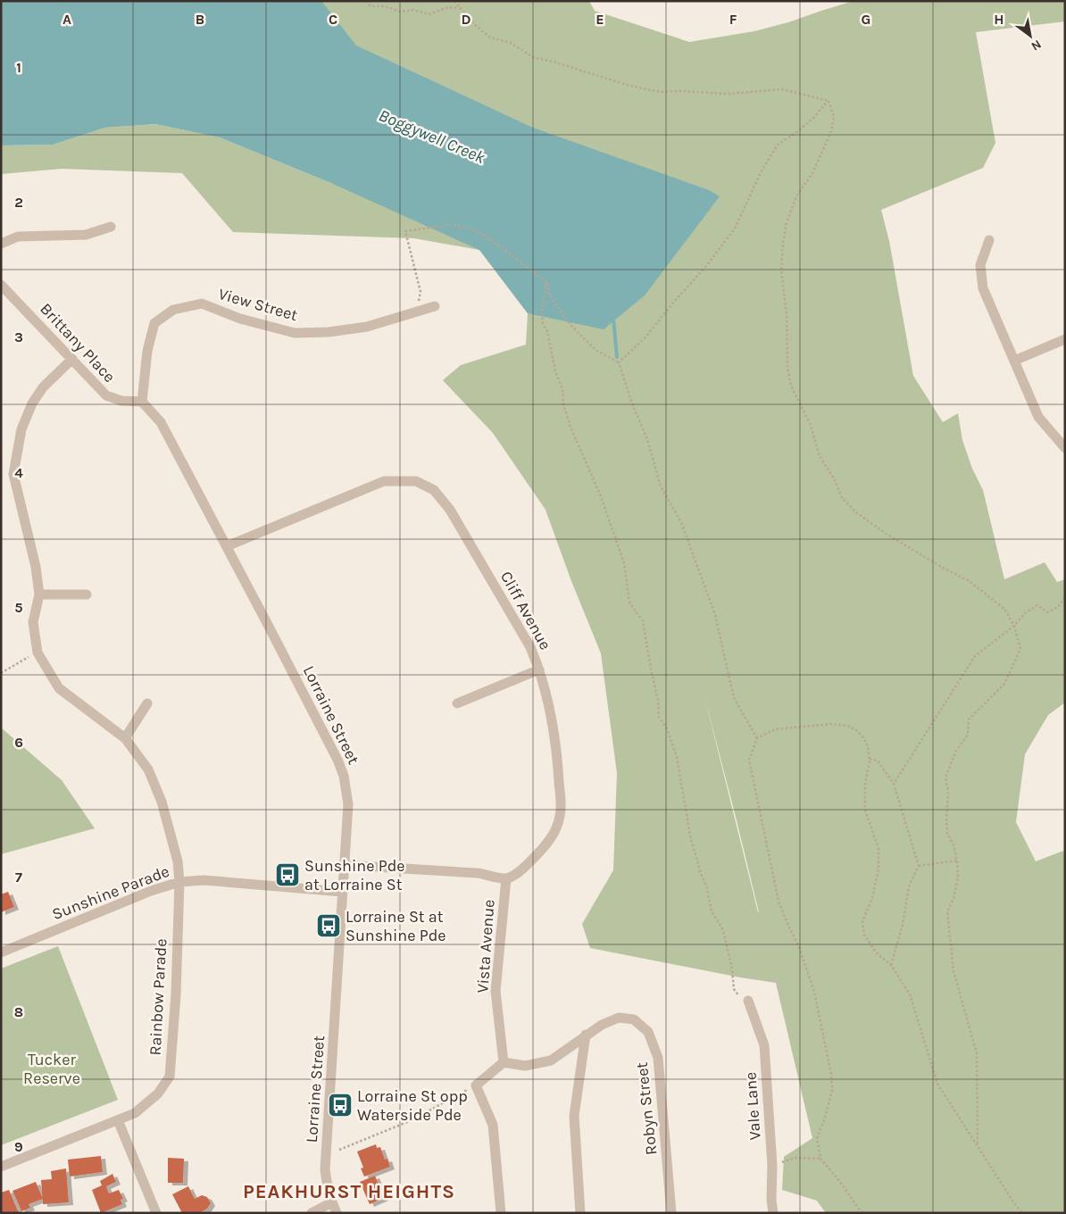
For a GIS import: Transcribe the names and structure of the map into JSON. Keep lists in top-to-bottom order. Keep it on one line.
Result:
{"streets":{"street":["View Street","Brittany Place","Cliff Avenue","Lorraine Street","Sunshine Parade","Vista Avenue","Rainbow Parade","Vale Lane","Robyn Street"]},"crossings":[["View Street","Brittany Place"],["View Street","Lorraine Street"],["Brittany Place","Lorraine Street"],["Brittany Place","Rainbow Parade"],["Cliff Avenue","Lorraine Street"],["Cliff Avenue","Vista Avenue"],["Lorraine Street","Sunshine Parade"],["Sunshine Parade","Rainbow Parade"],["Vista Avenue","Robyn Street"]],"districts":["PEAKHURST HEIGHTS"],"water":["Boggywell Creek"],"parks":["Tucker Reserve"],"places":{"bus stop":["Sunshine Pde at Lorraine St","Lorraine St at Sunshine Pde","Lorraine St opp Waterside Pde"]},"north":"bottom right","grid":{"columns":["A","B","C","D","E","F","G","H"],"rows":["1","2","3","4","5","6","7","8","9"]}}
